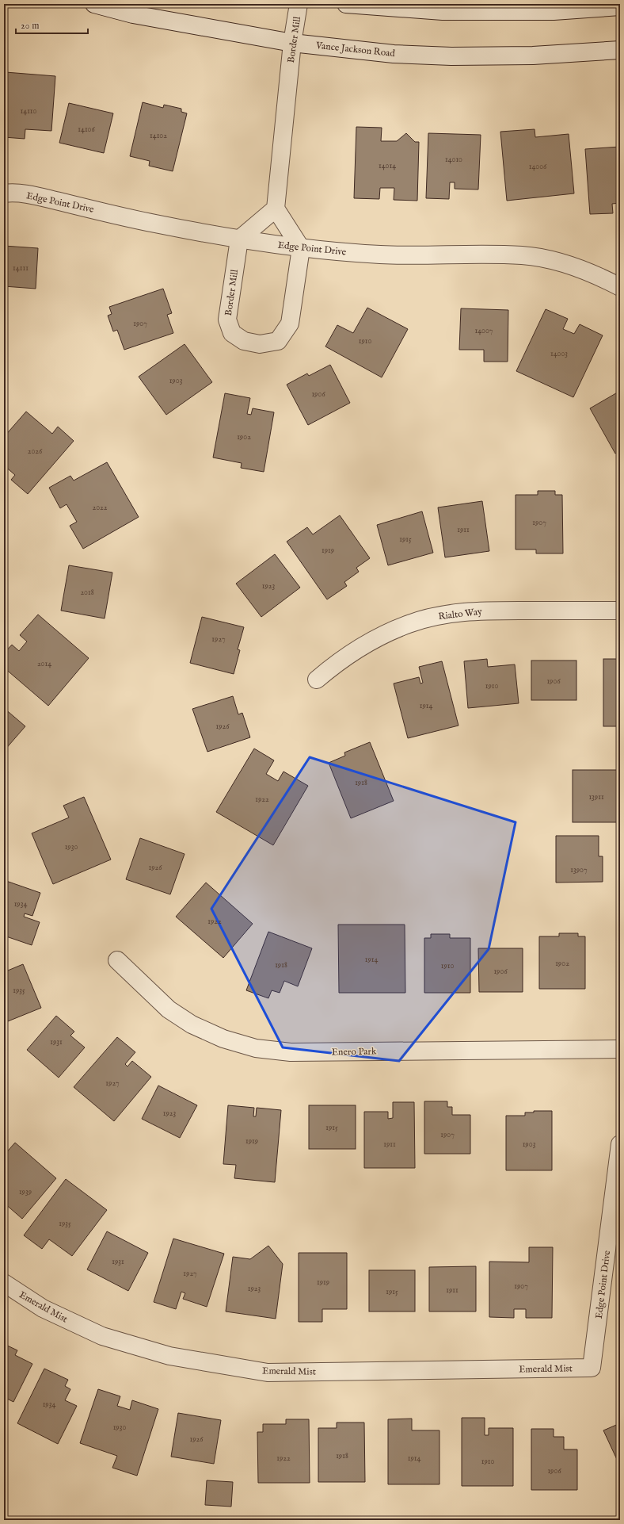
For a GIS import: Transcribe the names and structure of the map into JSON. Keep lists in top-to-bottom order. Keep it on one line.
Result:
{"streets":{"street":["Border Mill","Vance Jackson Road","Edge Point Drive","Rialto Way","Enero Park","Emerald Mist"]},"crossings":[["Border Mill","Vance Jackson Road"],["Border Mill","Edge Point Drive"],["Edge Point Drive","Emerald Mist"]],"house_numbers":["14110","14106","14102","14010","14014","14006","14111","1907","14007","1910","14003","1903","1906","1902","2026","2022","1907","1911","1915","1919","1923","2018","1927","2014","1906","1910","1914","1926","1918","13911","1922","1930","1926","13907","1934","1922","1914","1902","1918","1910","1906","1935","1931","1927","1923","1915","1907","1919","1911","1903","1939","1935","1931","1927","1919","1907","1923","1911","1915","1934","1930","1926","1918","1922","1914","1910","1906"],"scale_bar":"20 m"}
